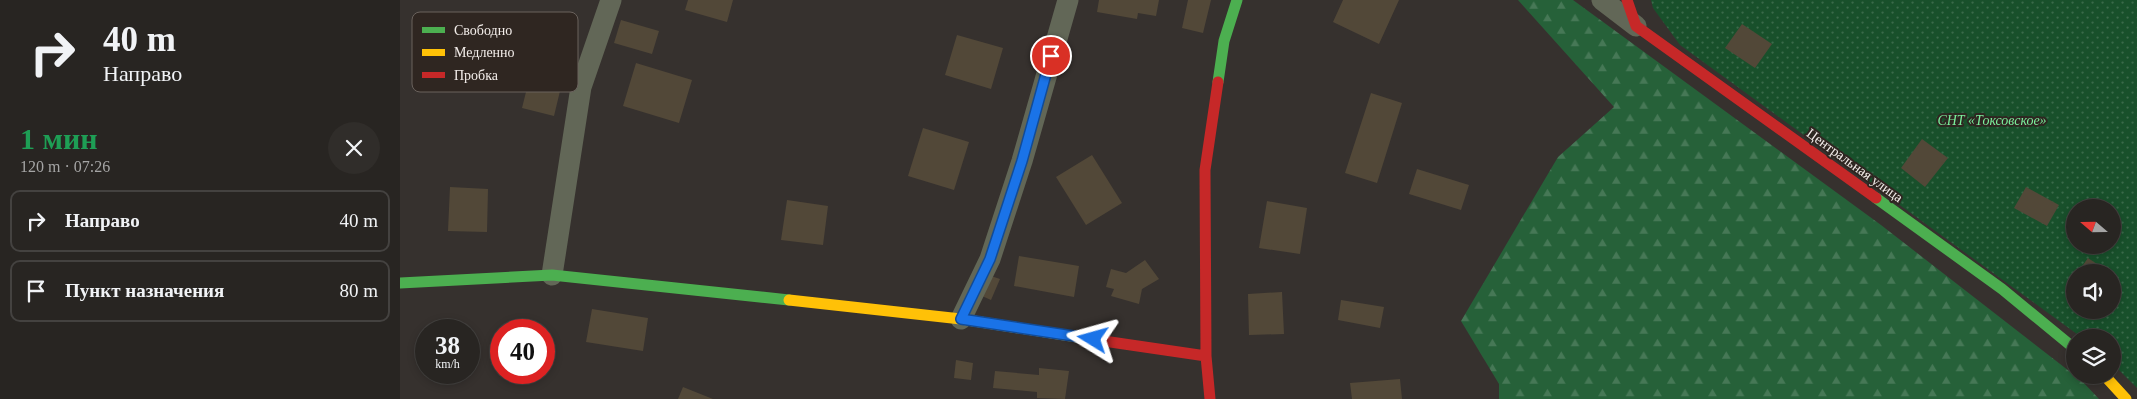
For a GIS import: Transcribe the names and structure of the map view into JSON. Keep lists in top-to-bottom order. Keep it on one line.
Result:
{"streets":{"street":["Центральная улица"]},"parks":["СНТ «Токсовское»"],"legend":["Свободно","Медленно","Пробка"],"north":"left","page":{"turn":["40 m","Направо"],"heading":["1 мин","120 m · 07:26"],"list":[{"name":"Направо","value":"40 m"},{"name":"Пункт назначения","value":"80 m"}],"speed":"38 km/h","limit":"40"}}
